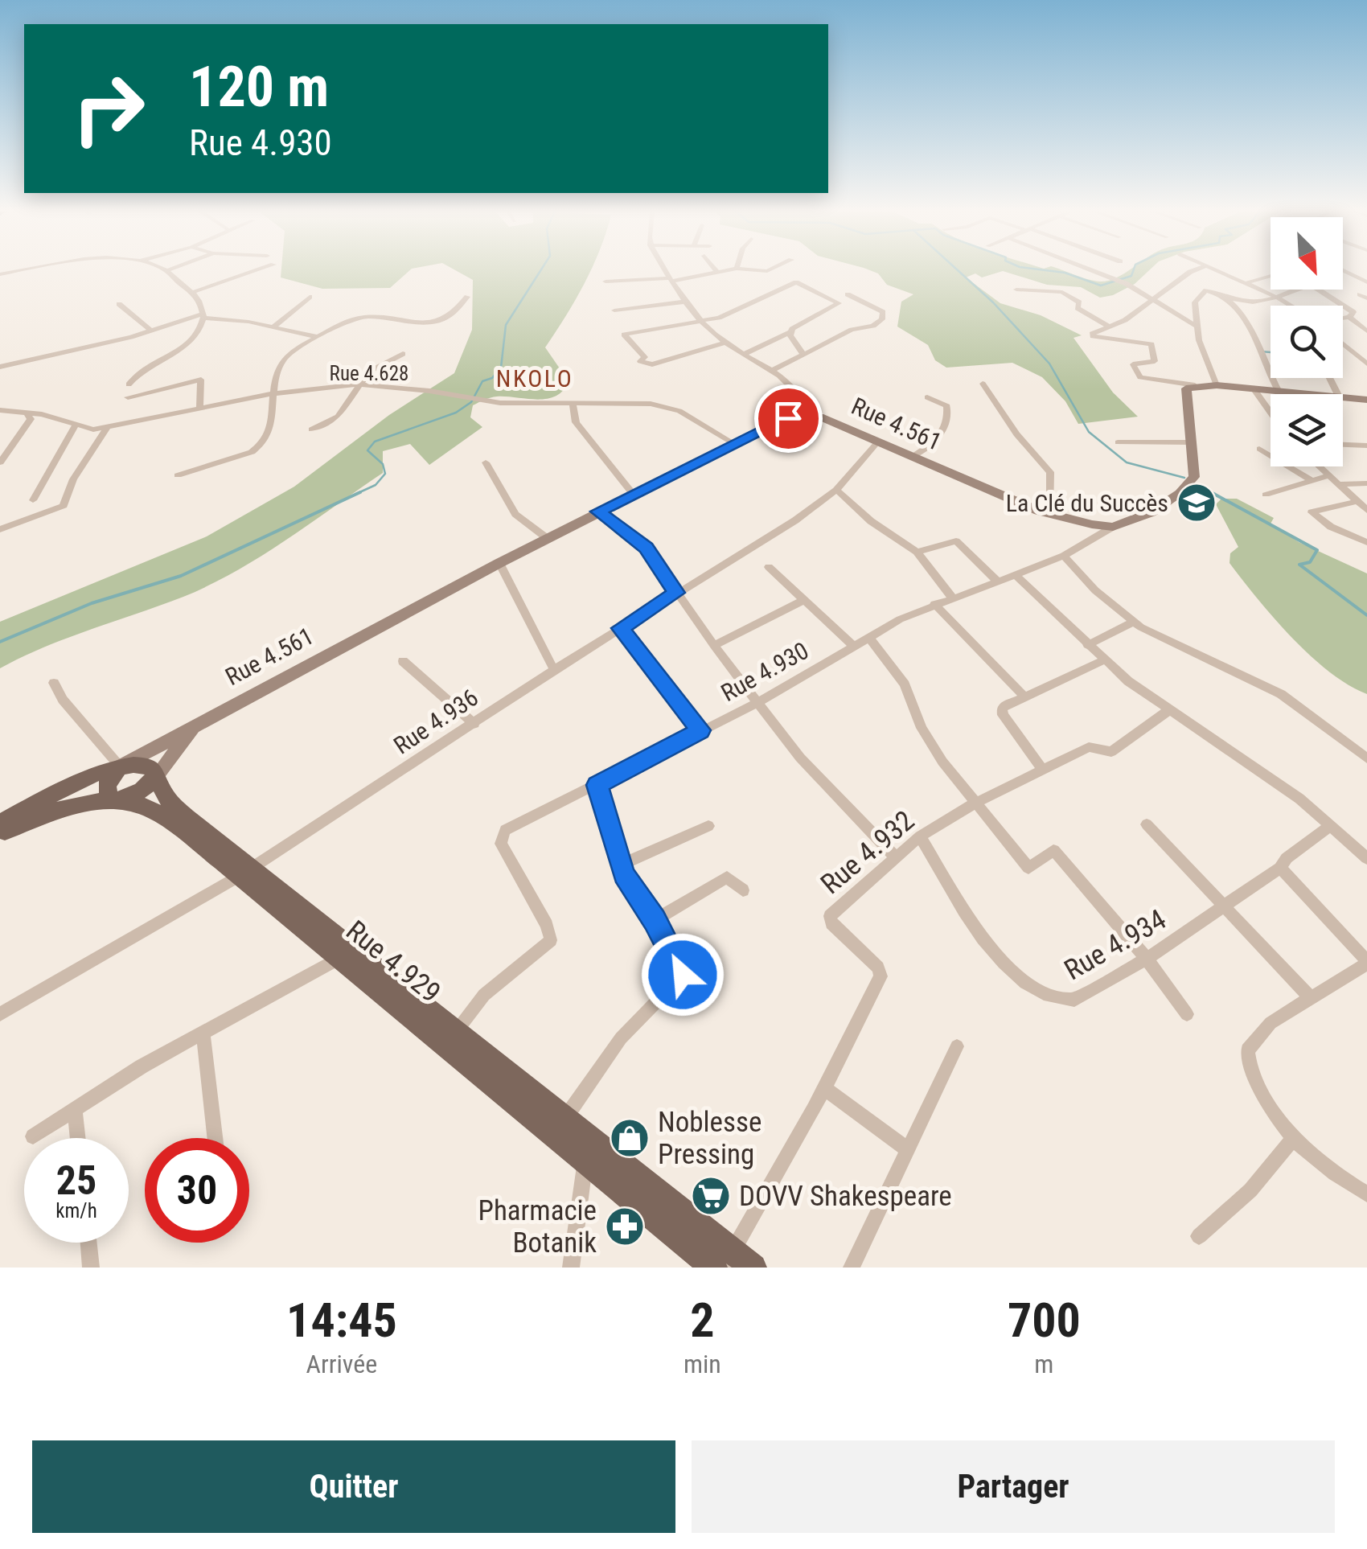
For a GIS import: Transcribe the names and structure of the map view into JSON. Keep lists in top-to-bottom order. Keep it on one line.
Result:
{"streets":{"main road":["Rue 4.561","Rue 4.929"],"street":["Rue 4.628","Rue 4.930","Rue 4.936","Rue 4.932","Rue 4.934"]},"crossings":[["Rue 4.628","Rue 4.561"],["Rue 4.561","Rue 4.930"],["Rue 4.561","Rue 4.936"],["Rue 4.561","Rue 4.929"],["Rue 4.930","Rue 4.929"],["Rue 4.936","Rue 4.929"],["Rue 4.932","Rue 4.934"],["Rue 4.932","Rue 4.929"]],"districts":["NKOLO"],"places":{"school or university":["La Clé du Succès"],"shop":["Noblesse Pressing"],"supermarket":["DOVV Shakespeare"],"pharmacy":["Pharmacie Botanik"]},"north":"bottom right","page":{"turn":["120 m","Rue 4.930"],"speed":"25 km/h","limit":"30","eta":["14:45","Arrivée","2","min","700","m"],"buttons":["Quitter","Partager"]}}
